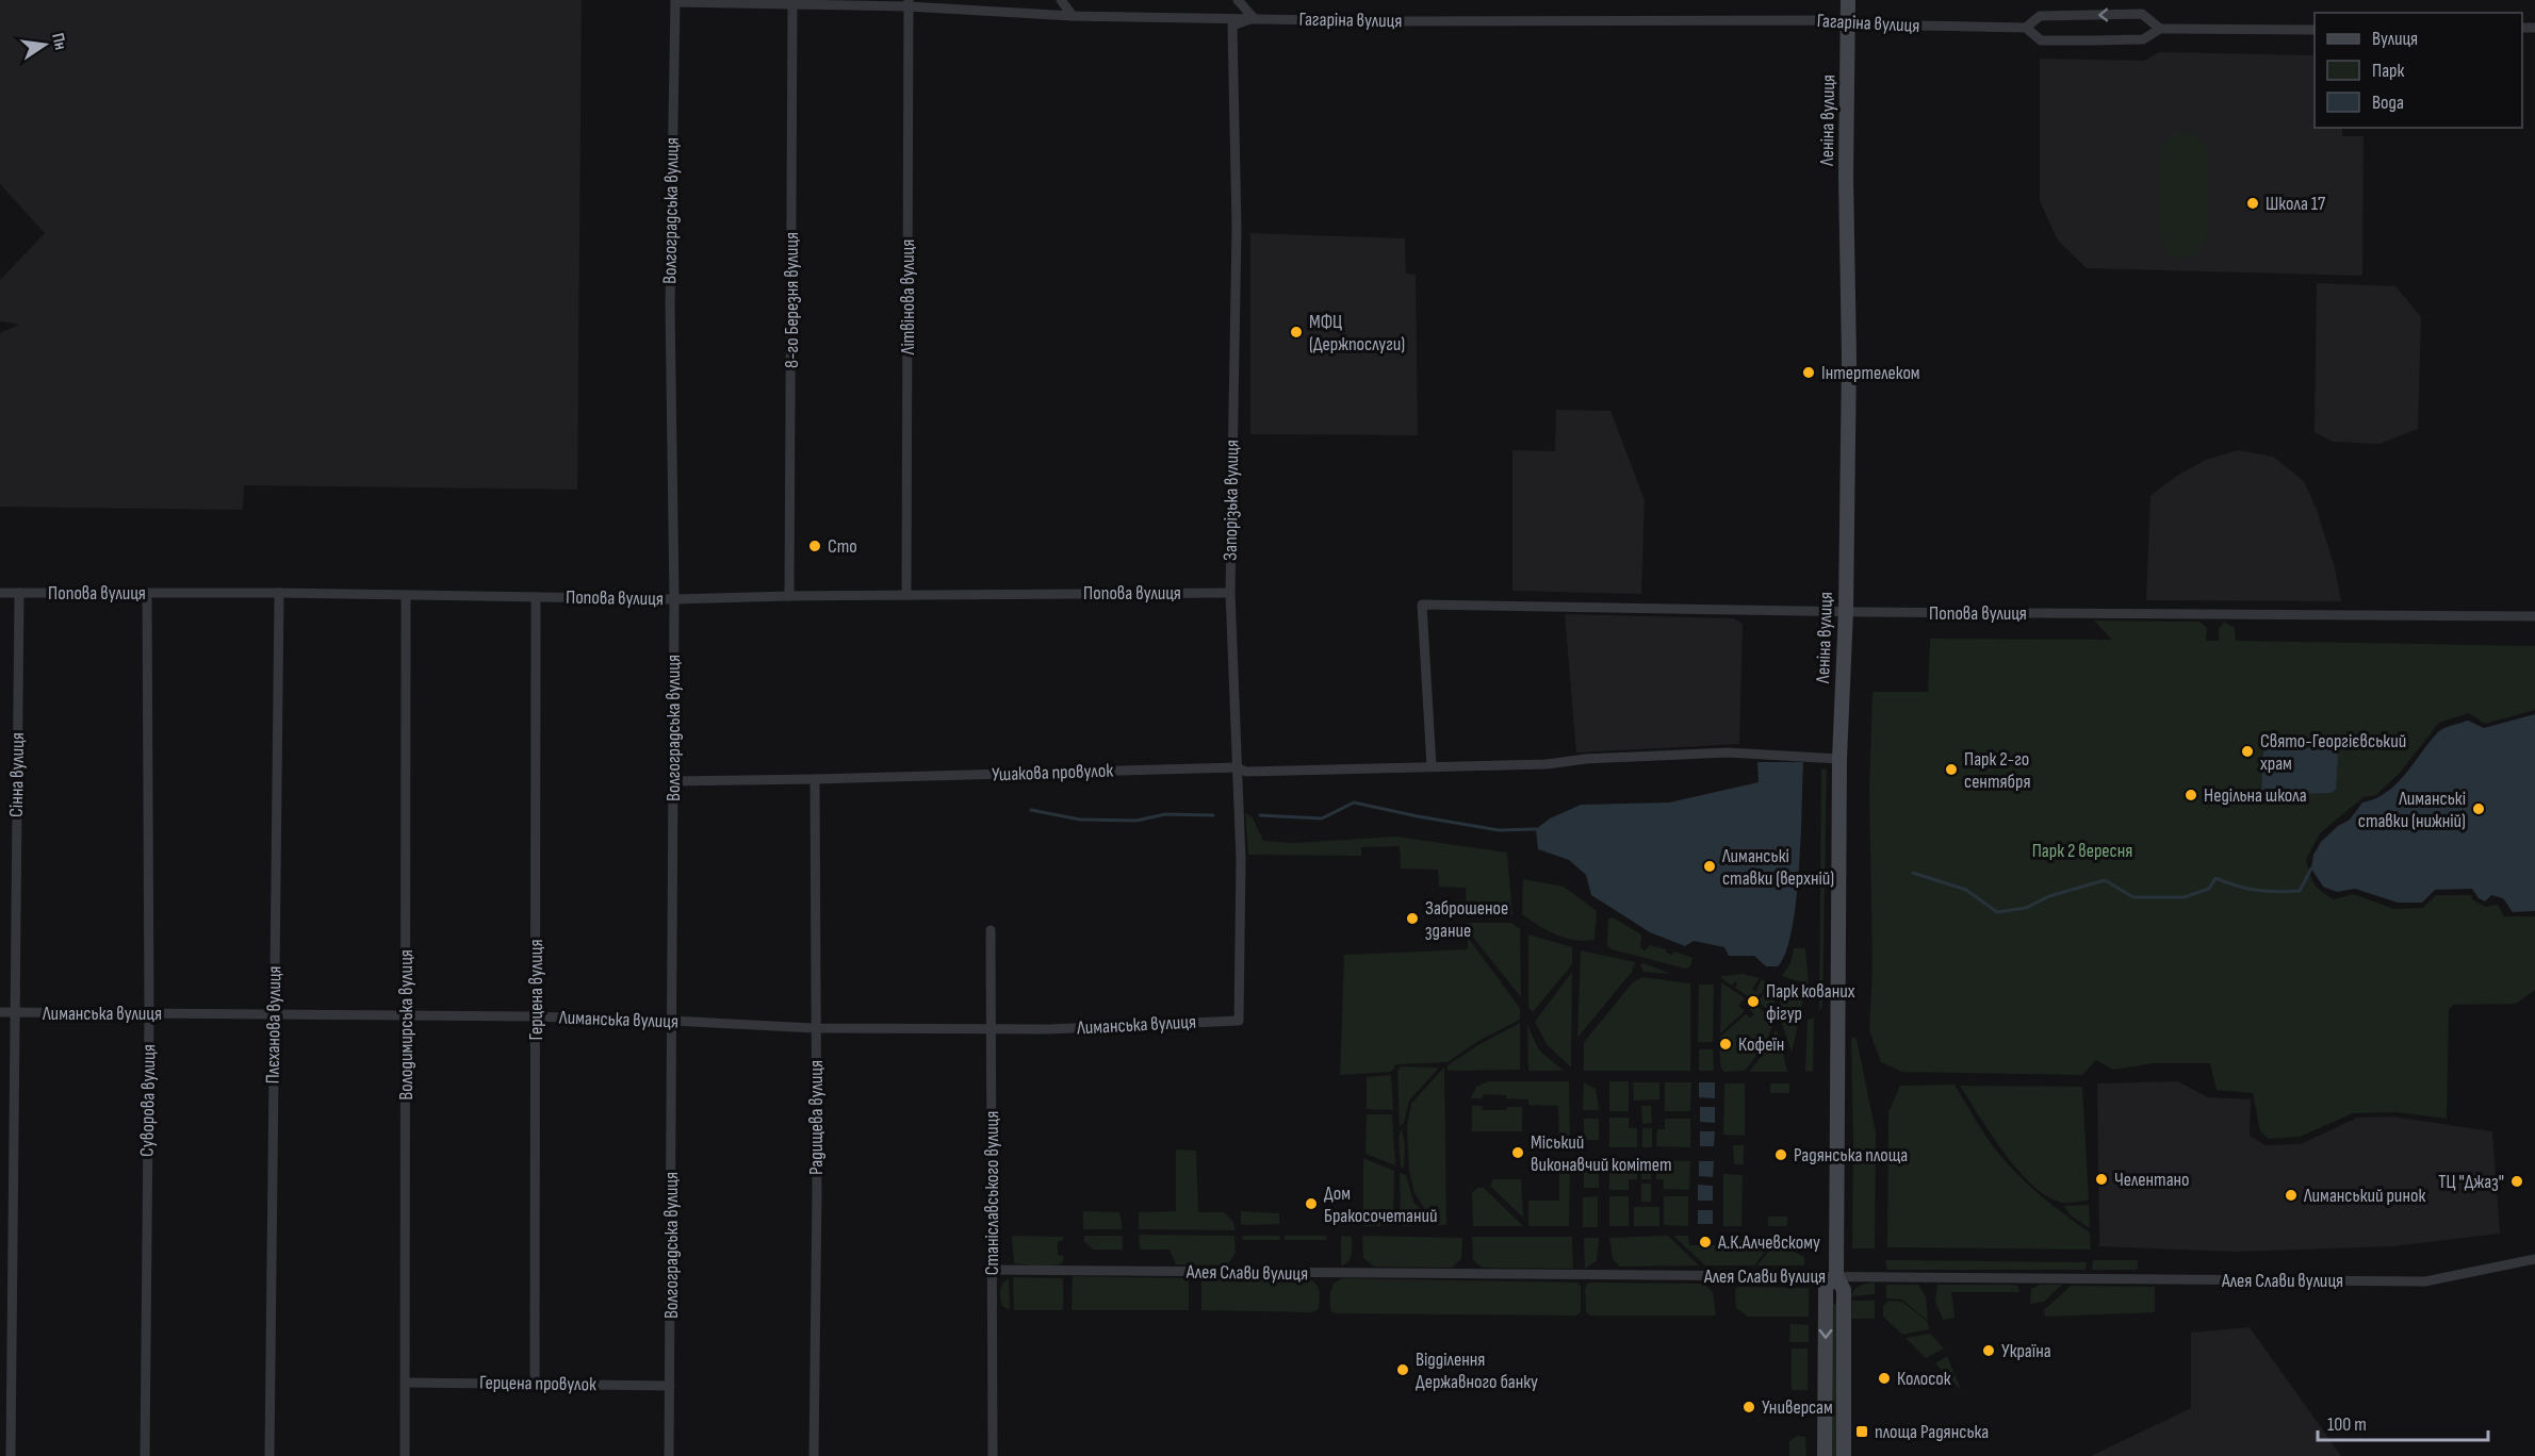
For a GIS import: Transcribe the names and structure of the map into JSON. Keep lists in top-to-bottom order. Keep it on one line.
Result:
{"streets":{"street":["Гагаріна вулиця","Леніна вулиця","Волгоградська вулиця","Літвінова вулиця","8-го Березня вулиця","Запорізька вулиця","Попова вулиця","Ушакова провулок","Сінна вулиця","Герцена вулиця","Лиманська вулиця","Плєханова вулиця","Володимирська вулиця","Суворова вулиця","Радищева вулиця","Станіславського вулиця","Алея Слави вулиця","Герцена провулок"]},"crossings":[["Гагаріна вулиця","Леніна вулиця"],["Гагаріна вулиця","Волгоградська вулиця"],["Гагаріна вулиця","Літвінова вулиця"],["Гагаріна вулиця","8-го Березня вулиця"],["Гагаріна вулиця","Запорізька вулиця"],["Леніна вулиця","Попова вулиця"],["Леніна вулиця","Ушакова провулок"],["Леніна вулиця","Алея Слави вулиця"],["Волгоградська вулиця","Попова вулиця"],["Волгоградська вулиця","Ушакова провулок"],["Волгоградська вулиця","Лиманська вулиця"],["Волгоградська вулиця","Герцена провулок"],["Літвінова вулиця","Попова вулиця"],["8-го Березня вулиця","Попова вулиця"],["Запорізька вулиця","Попова вулиця"],["Запорізька вулиця","Ушакова провулок"],["Запорізька вулиця","Лиманська вулиця"],["Попова вулиця","Ушакова провулок"],["Попова вулиця","Сінна вулиця"],["Попова вулиця","Герцена вулиця"],["Попова вулиця","Плєханова вулиця"],["Попова вулиця","Володимирська вулиця"],["Попова вулиця","Суворова вулиця"],["Ушакова провулок","Радищева вулиця"],["Сінна вулиця","Лиманська вулиця"],["Герцена вулиця","Лиманська вулиця"],["Герцена вулиця","Герцена провулок"],["Лиманська вулиця","Плєханова вулиця"],["Лиманська вулиця","Володимирська вулиця"],["Лиманська вулиця","Суворова вулиця"],["Лиманська вулиця","Радищева вулиця"],["Лиманська вулиця","Станіславського вулиця"],["Володимирська вулиця","Герцена провулок"],["Станіславського вулиця","Алея Слави вулиця"]],"parks":["Парк 2 вересня"],"places":{"other":["Школа 17","МФЦ (Держпослуги)","Інтертелеком","Сто","Свято-Георгієвський храм","Парк 2-го сентября","Недільна школа","Лиманські ставки (нижній)","Лиманські ставки (верхній)","Заброшеное здание","Парк кованих фігур","Кофеїн","Міський виконавчий комітет","Радянська площа","Челентано","ТЦ \"Джаз\"","Лиманський ринок","Дом Бракосочетаний","А.К.Алчевскому","Україна","Відділення Державного банку","Колосок","Универсам"],"transit":["площа Радянська"]},"legend":["Вулиця","Парк","Вода"],"scale_bar":"100 m","north":"right"}
